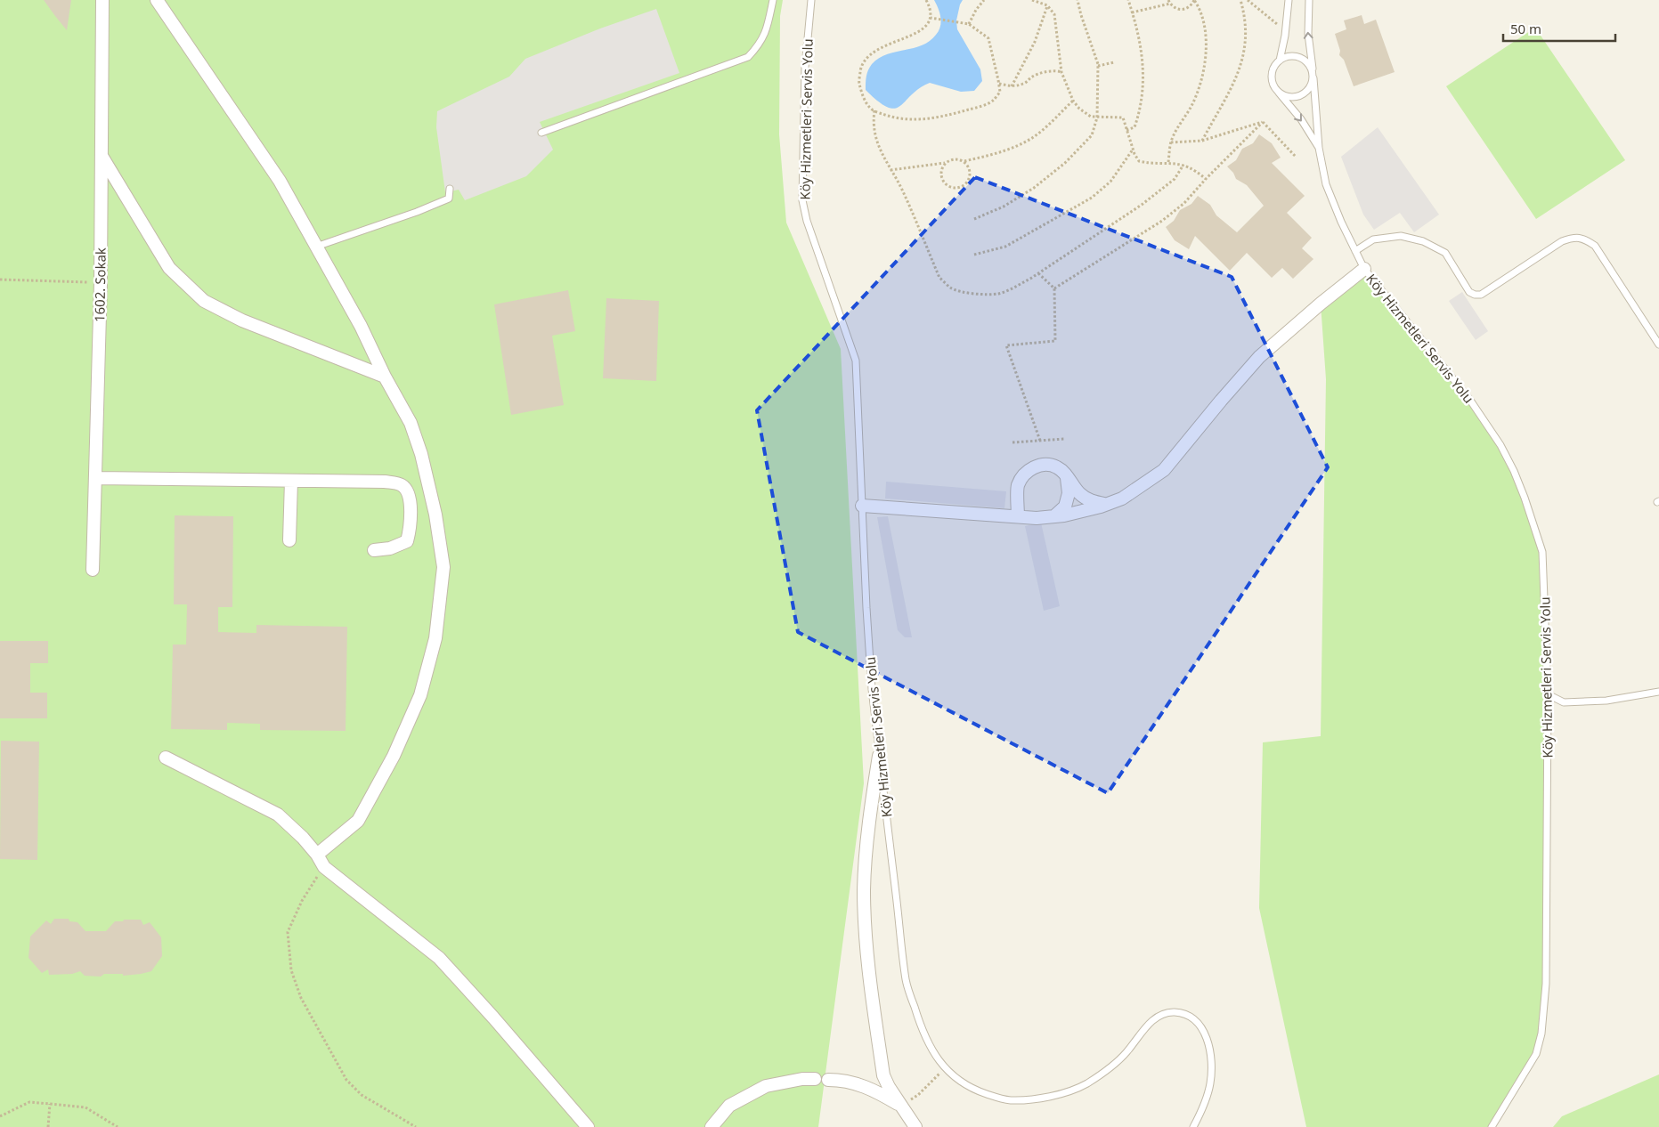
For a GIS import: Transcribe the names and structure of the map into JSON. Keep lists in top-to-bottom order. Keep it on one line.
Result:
{"streets":{"street":["1602. Sokak"],"lane":["Köy Hizmetleri Servis Yolu"]},"scale_bar":"50 m"}
